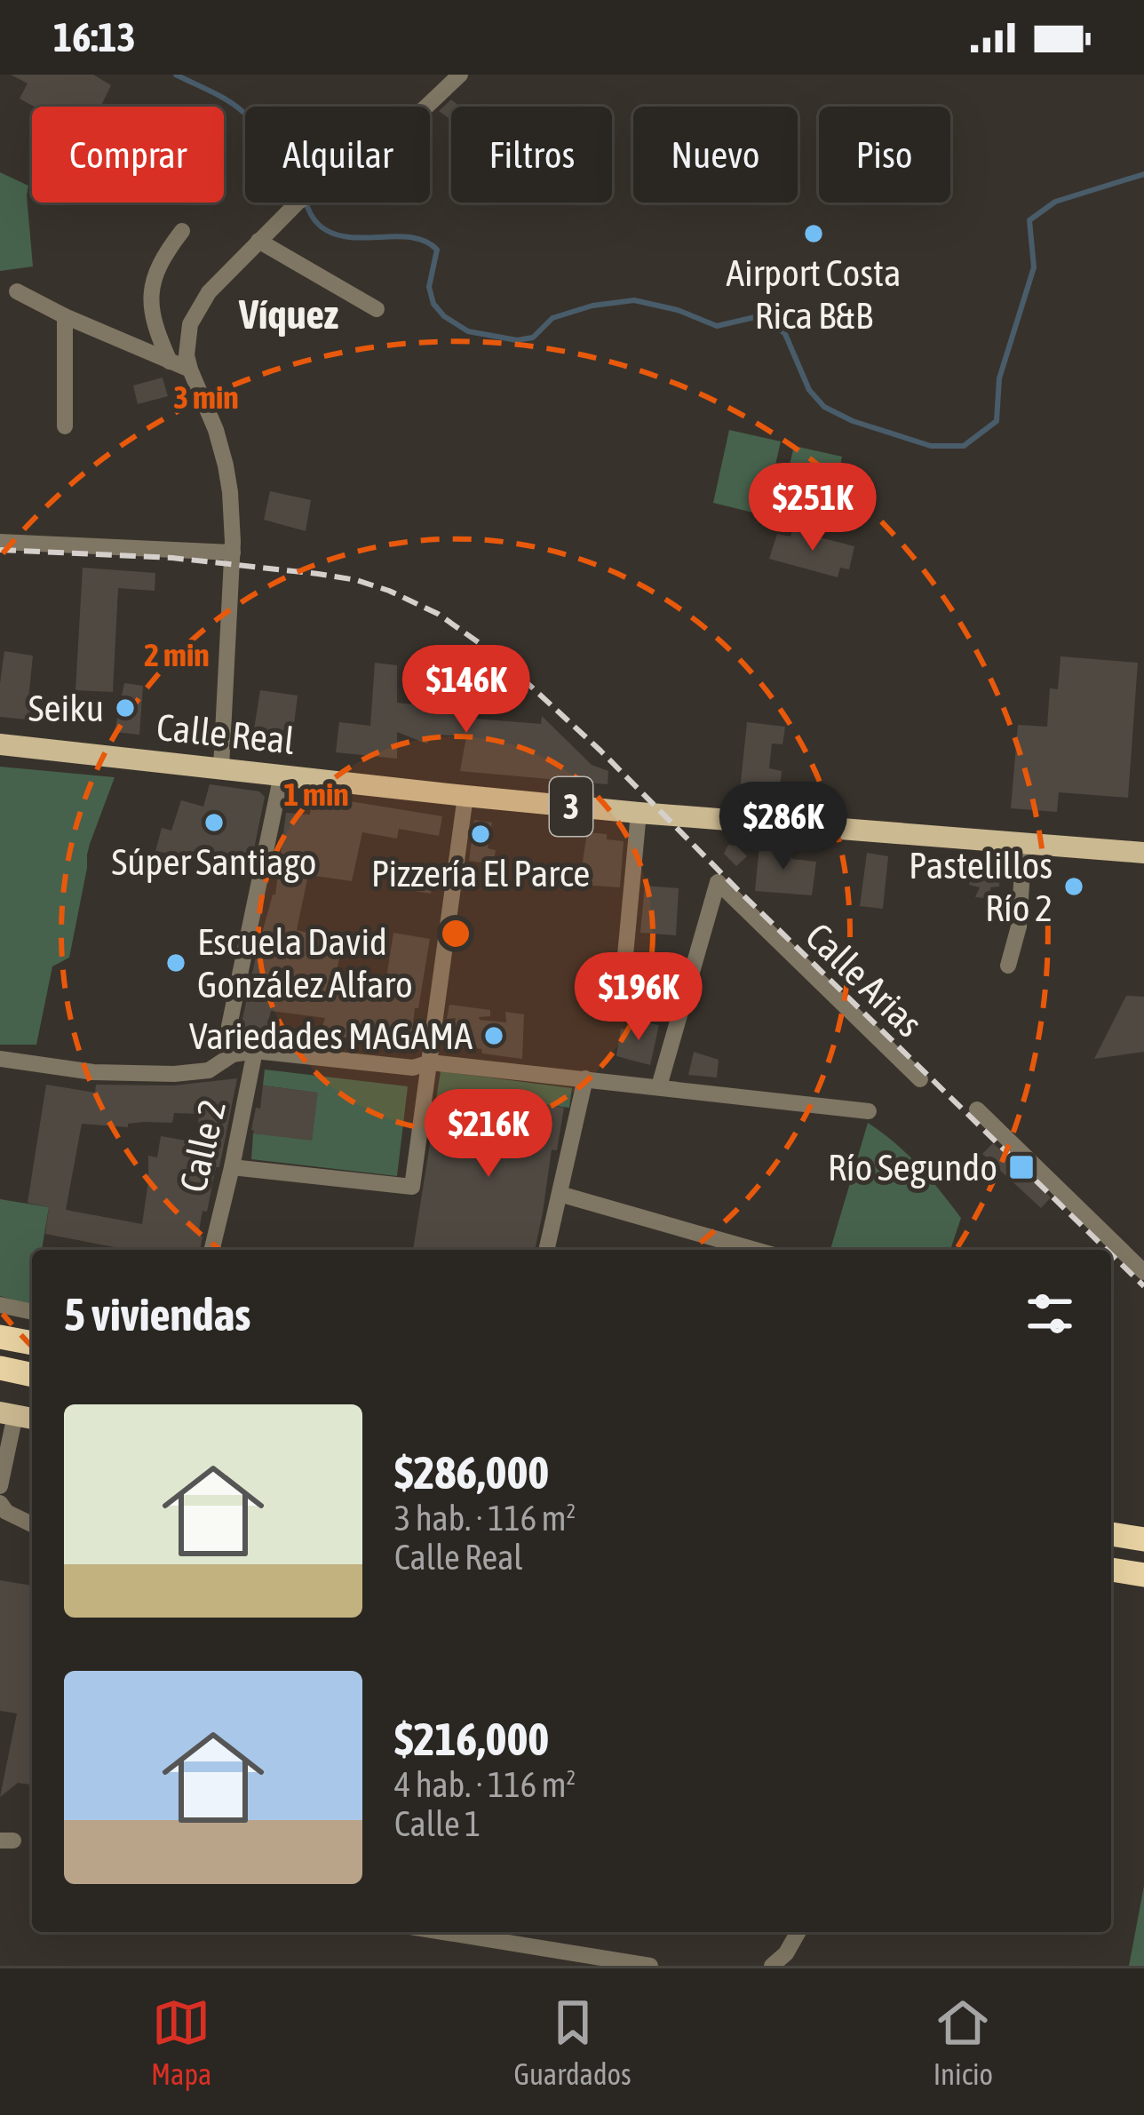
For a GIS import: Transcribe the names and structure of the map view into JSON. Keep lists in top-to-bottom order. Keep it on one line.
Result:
{"streets":{"main road":["Calle Real","3"],"street":["Calle Arias","Calle 2"]},"crossings":[["Calle Real","Calle 2"]],"districts":["Víquez"],"places":{"other":["Airport Costa Rica B&B","Seiku","Súper Santiago","Pizzería El Parce","Pastelillos Río 2","Escuela David González Alfaro","Variedades MAGAMA"],"transit":["Río Segundo"]},"page":{"status":"16:13","chip":["Comprar","Alquilar","Filtros","Nuevo","Piso"],"price":["$251K","$146K","$286K","$196K","$216K"],"heading":"5 viviendas","list":[{"name":"$286,000","note":"3 hab. · 116 m² · Calle Real"},{"name":"$216,000","note":"4 hab. · 116 m² · Calle 1"}],"tabs":["Mapa","Guardados","Inicio"]},"rings":["3 min","2 min","1 min"]}
